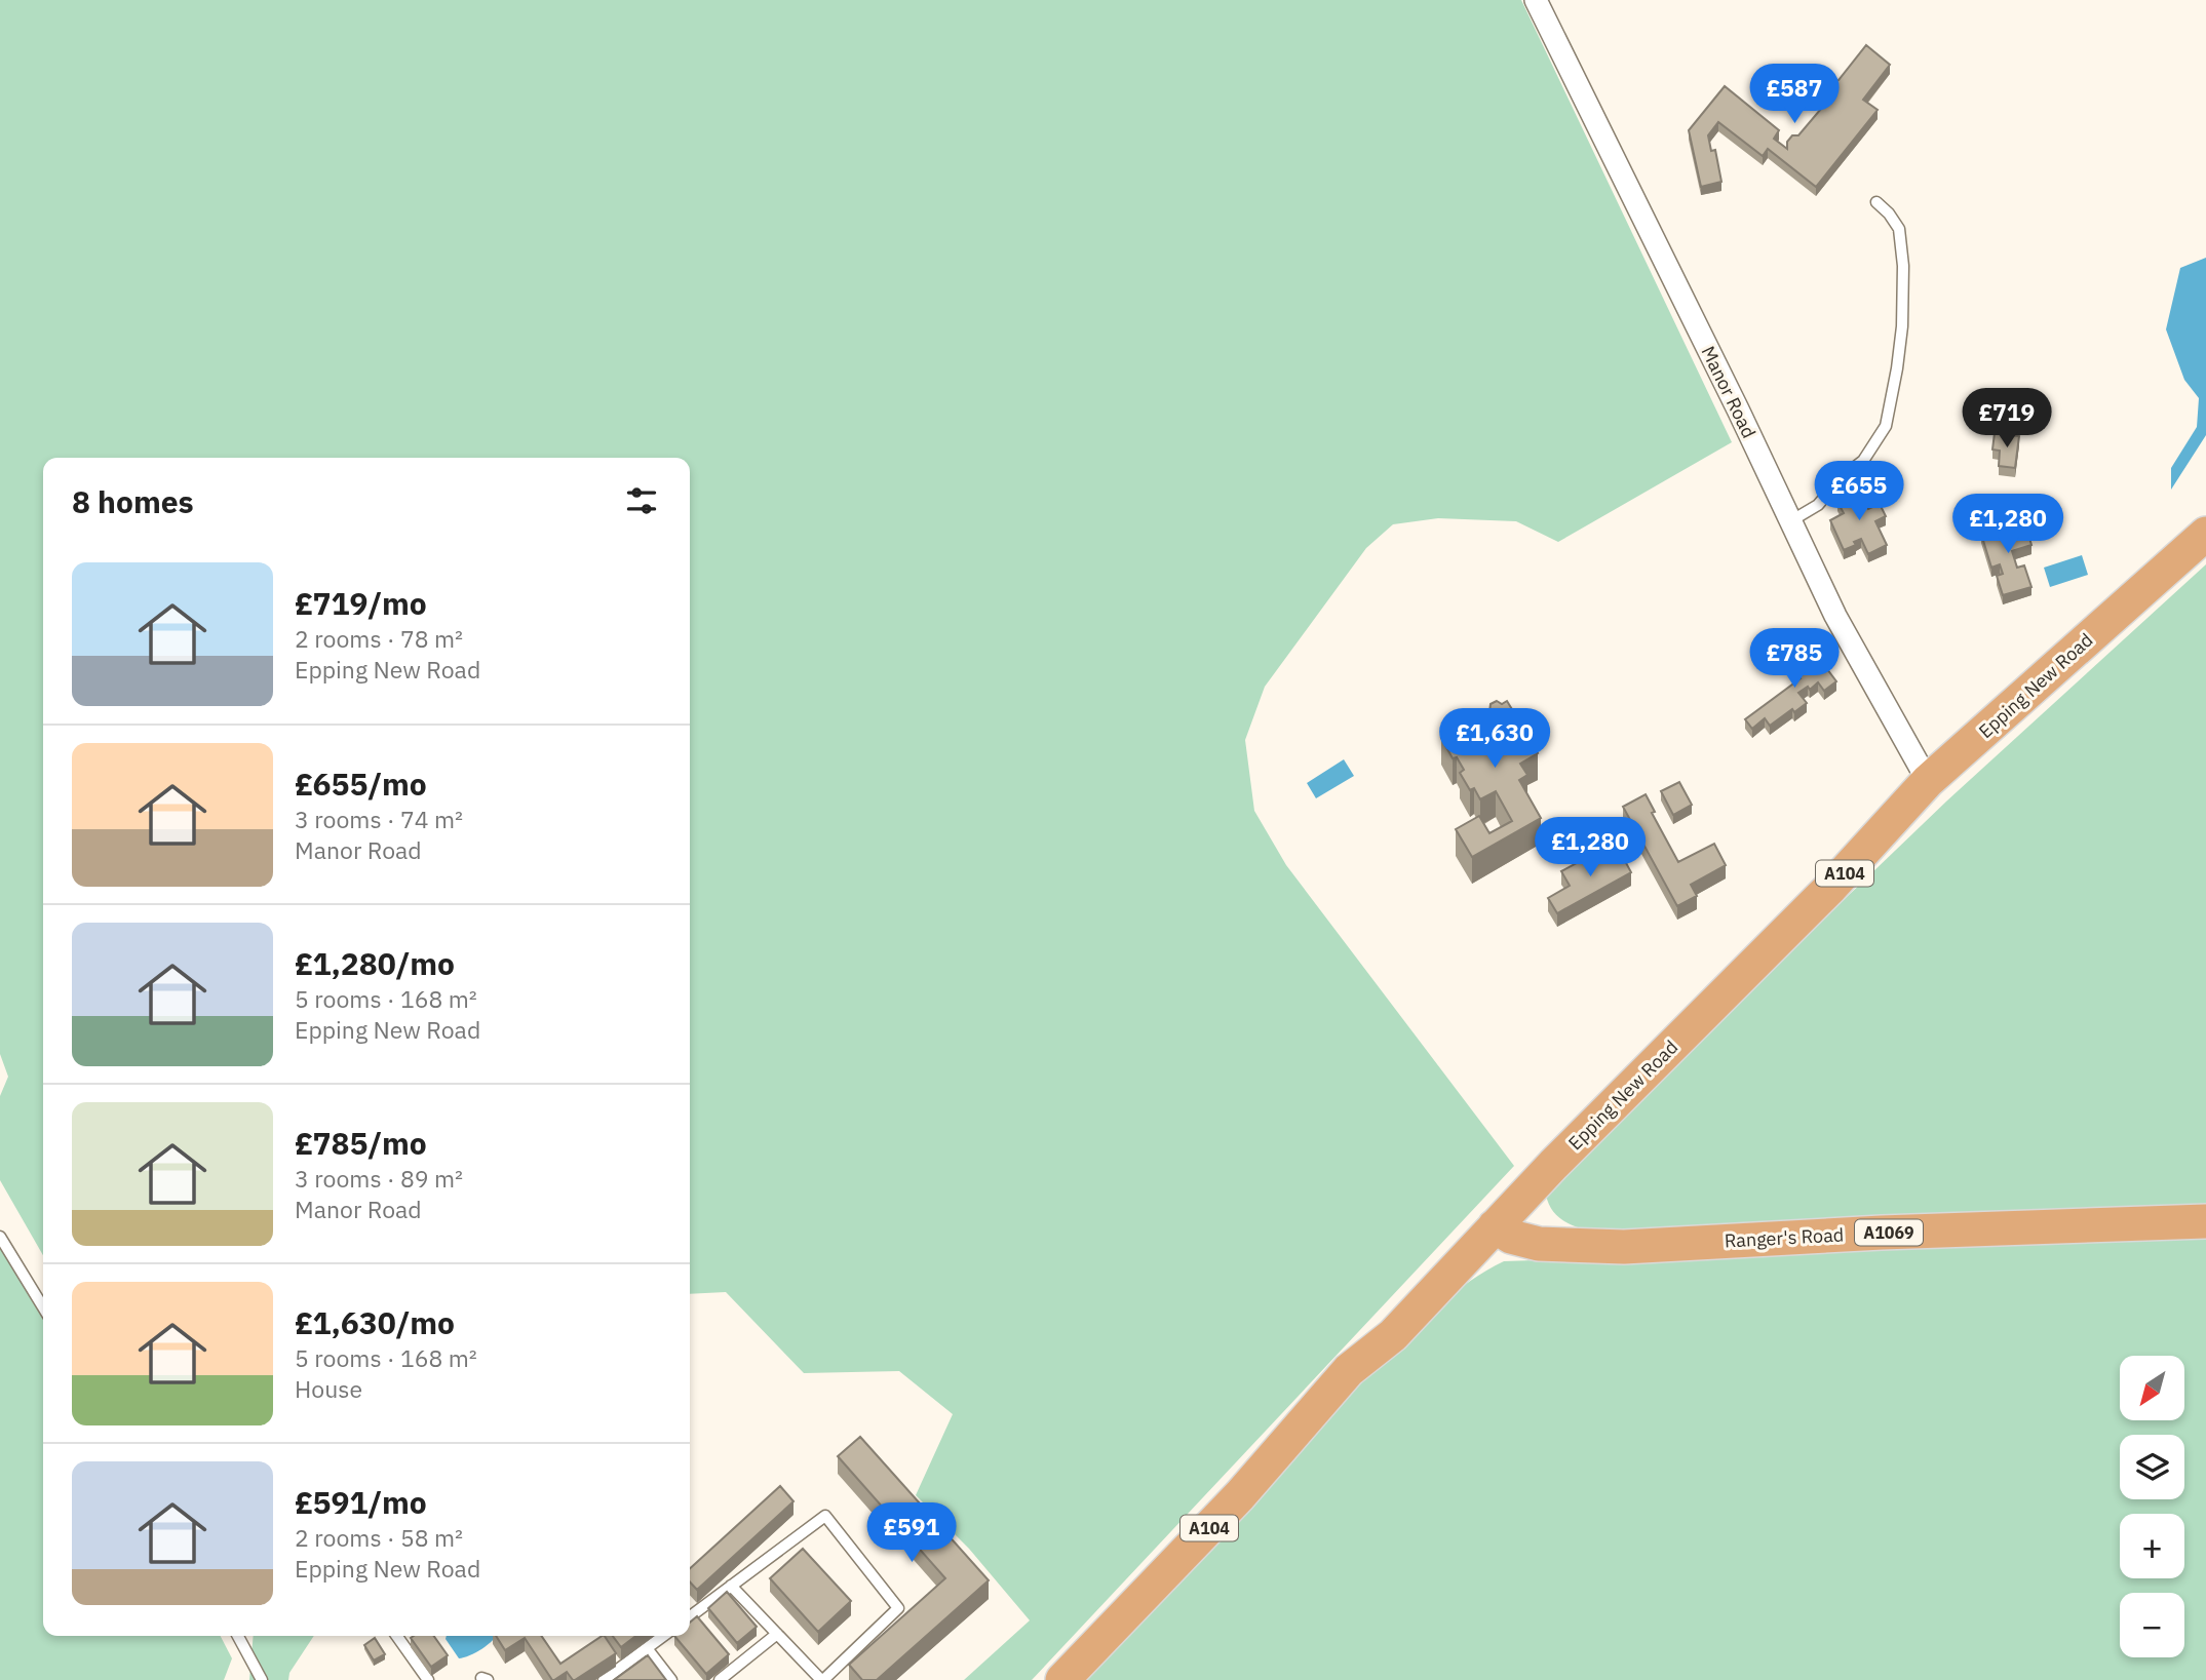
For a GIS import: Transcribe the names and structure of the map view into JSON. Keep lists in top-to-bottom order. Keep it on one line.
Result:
{"streets":{"main road":["Epping New Road","A104","A1069","Ranger's Road"],"street":["Manor Road"]},"crossings":[["Manor Road","Epping New Road"],["Epping New Road","Ranger's Road"]],"north":"bottom left","page":{"price":["£587","£719","£655","£1,280","£785","£1,630","£1,280","£591"],"heading":"8 homes","list":[{"name":"£719/mo","note":"2 rooms · 78 m² · Epping New Road"},{"name":"£655/mo","note":"3 rooms · 74 m² · Manor Road"},{"name":"£1,280/mo","note":"5 rooms · 168 m² · Epping New Road"},{"name":"£785/mo","note":"3 rooms · 89 m² · Manor Road"},{"name":"£1,630/mo","note":"5 rooms · 168 m² · House"},{"name":"£591/mo","note":"2 rooms · 58 m² · Epping New Road"}],"map_buttons":["+","−"]}}
